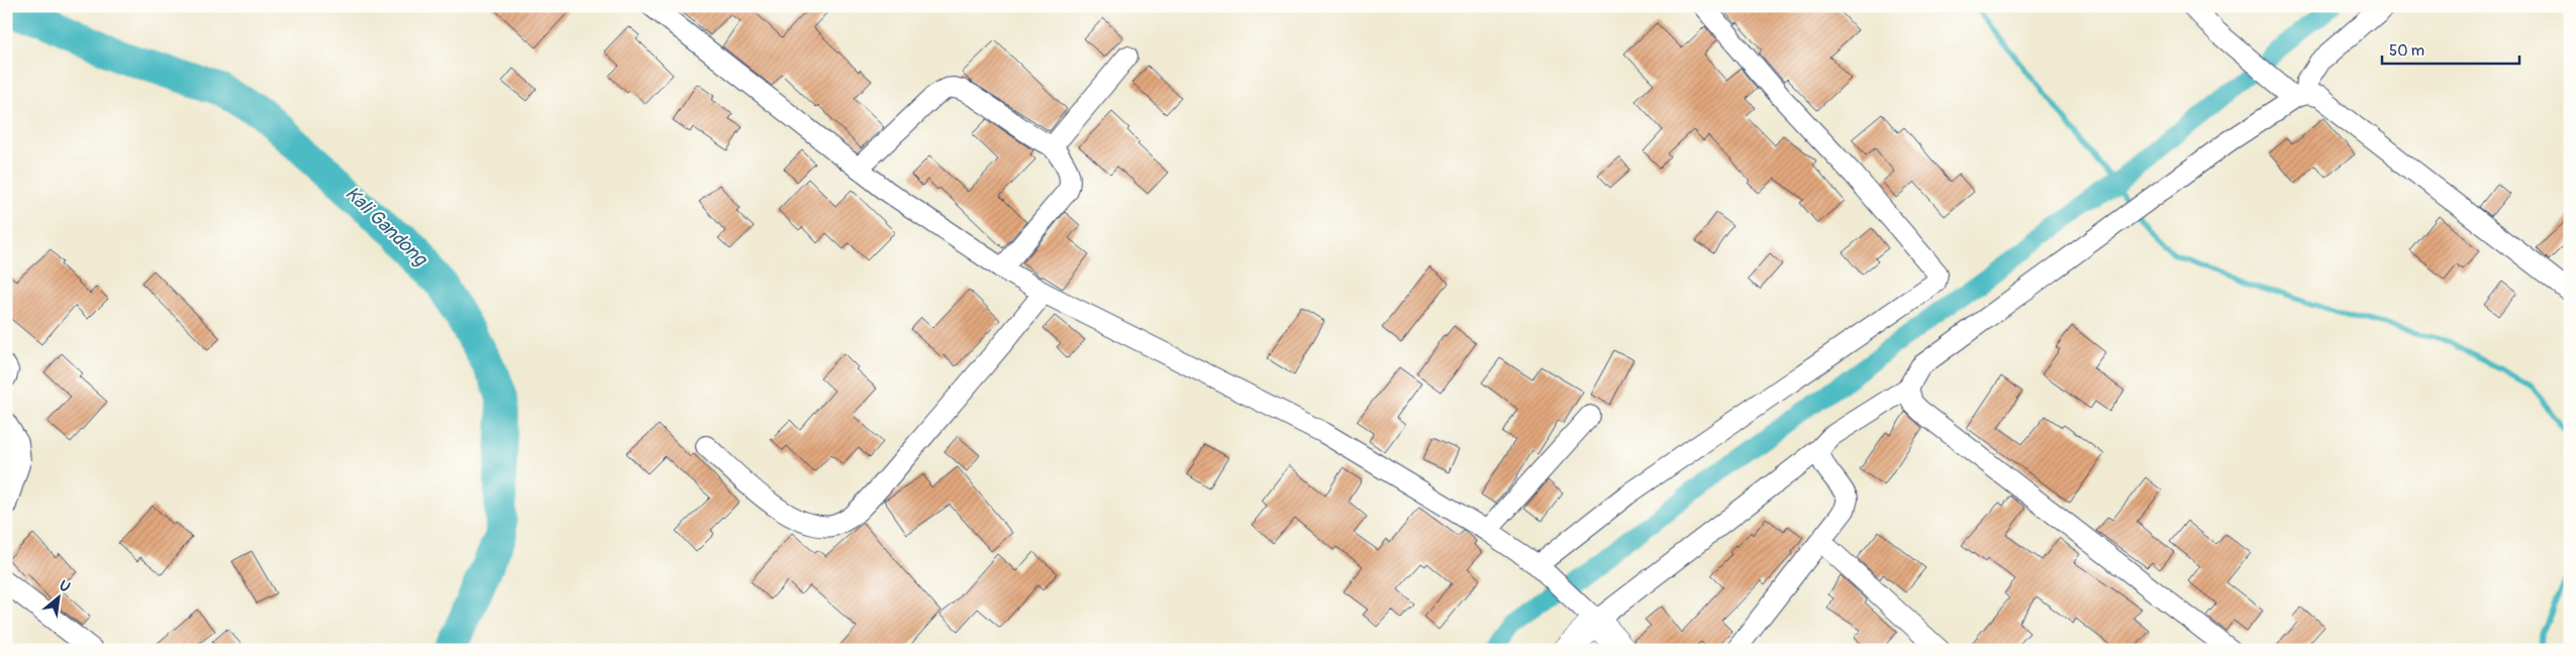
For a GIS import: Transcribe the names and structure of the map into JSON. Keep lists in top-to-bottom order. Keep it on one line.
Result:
{"water":["Kali Gandong"],"scale_bar":"50 m","north":"top right"}
